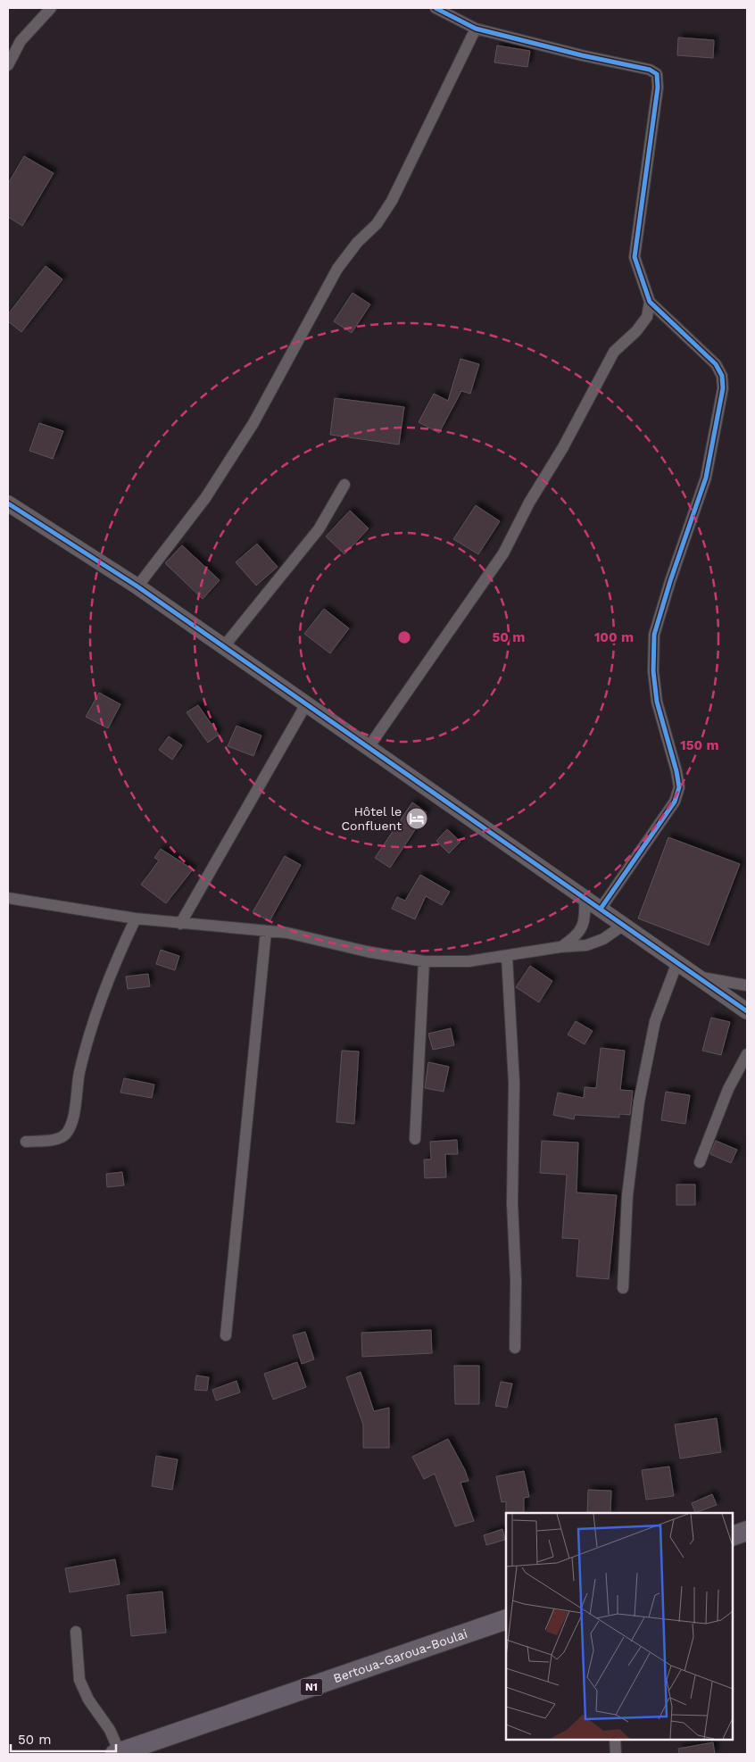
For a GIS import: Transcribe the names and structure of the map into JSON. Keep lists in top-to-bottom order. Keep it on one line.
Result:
{"streets":{"highway":["Bertoua-Garoua-Boulai","N1"]},"places":{"hotel":["Hôtel le Confluent"]},"scale_bar":"50 m","rings":["50 m","100 m","150 m"]}
